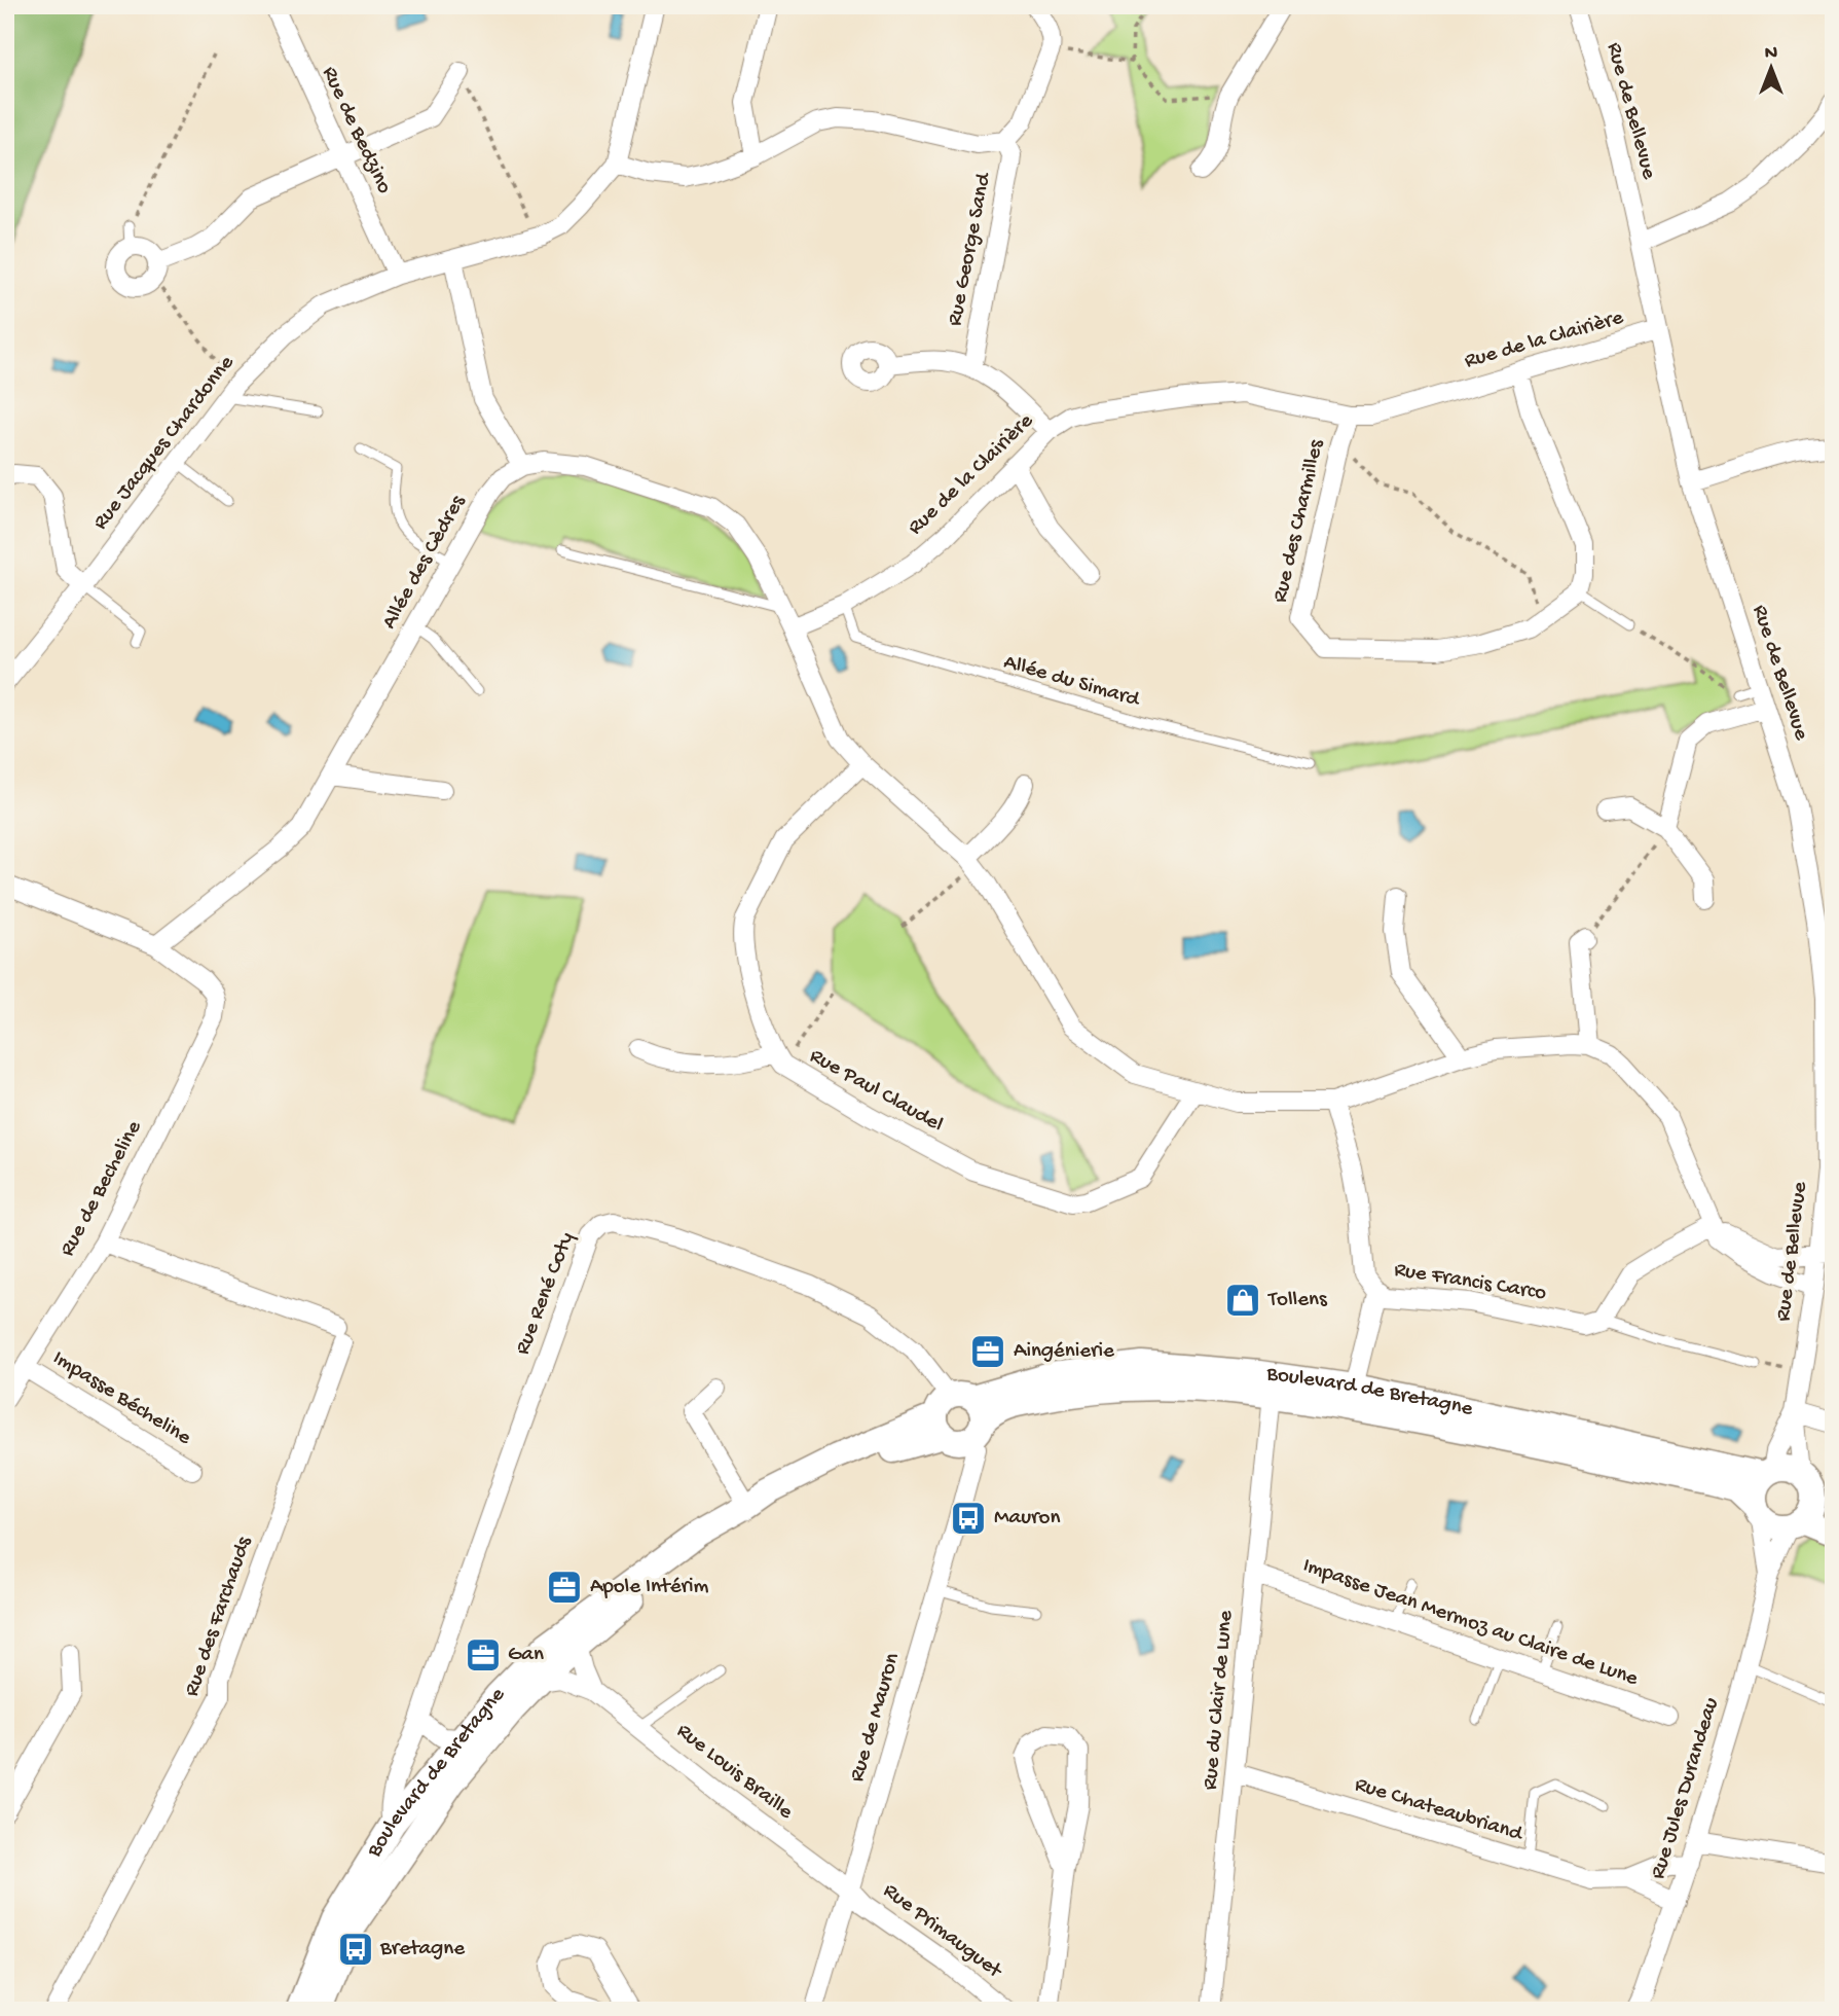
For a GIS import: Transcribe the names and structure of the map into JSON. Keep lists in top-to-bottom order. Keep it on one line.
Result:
{"streets":{"main road":["Boulevard de Bretagne"],"street":["Rue de Bellevue","Rue de Bedzino","Rue George Sand","Rue de la Clairière","Rue Jacques Chardonne","Rue des Charmilles","Allée des Cèdres","Rue Paul Claudel","Rue de Becheline","Rue Francis Carco","Rue René Coty","Impasse Bécheline","Rue des Farchauds","Impasse Jean Mermoz au Claire de Lune","Rue du Clair de Lune","Rue de Mauron","Rue Louis Braille","Rue Jules Durandeau","Rue Chateaubriand","Rue Primauguet"],"lane":["Allée du Simard"]},"crossings":[["Rue de Bellevue","Rue de la Clairière"],["Rue de Bellevue","Boulevard de Bretagne"],["Rue de Bellevue","Rue Jules Durandeau"],["Rue de Bedzino","Rue Jacques Chardonne"],["Rue de la Clairière","Rue des Charmilles"],["Rue de la Clairière","Allée du Simard"],["Allée des Cèdres","Rue de Becheline"],["Rue de Becheline","Impasse Bécheline"],["Rue de Becheline","Rue des Farchauds"],["Rue René Coty","Boulevard de Bretagne"],["Boulevard de Bretagne","Rue du Clair de Lune"],["Boulevard de Bretagne","Rue de Mauron"],["Boulevard de Bretagne","Rue Louis Braille"],["Boulevard de Bretagne","Rue Jules Durandeau"],["Impasse Jean Mermoz au Claire de Lune","Rue du Clair de Lune"],["Rue du Clair de Lune","Rue Chateaubriand"],["Rue de Mauron","Rue Louis Braille"],["Rue de Mauron","Rue Primauguet"],["Rue Louis Braille","Rue Primauguet"],["Rue Jules Durandeau","Rue Chateaubriand"]],"places":{"shop":["Tollens"],"office":["Aingénierie","Apole Intérim","Gan"],"bus stop":["Mauron","Bretagne"]},"north":"top"}
